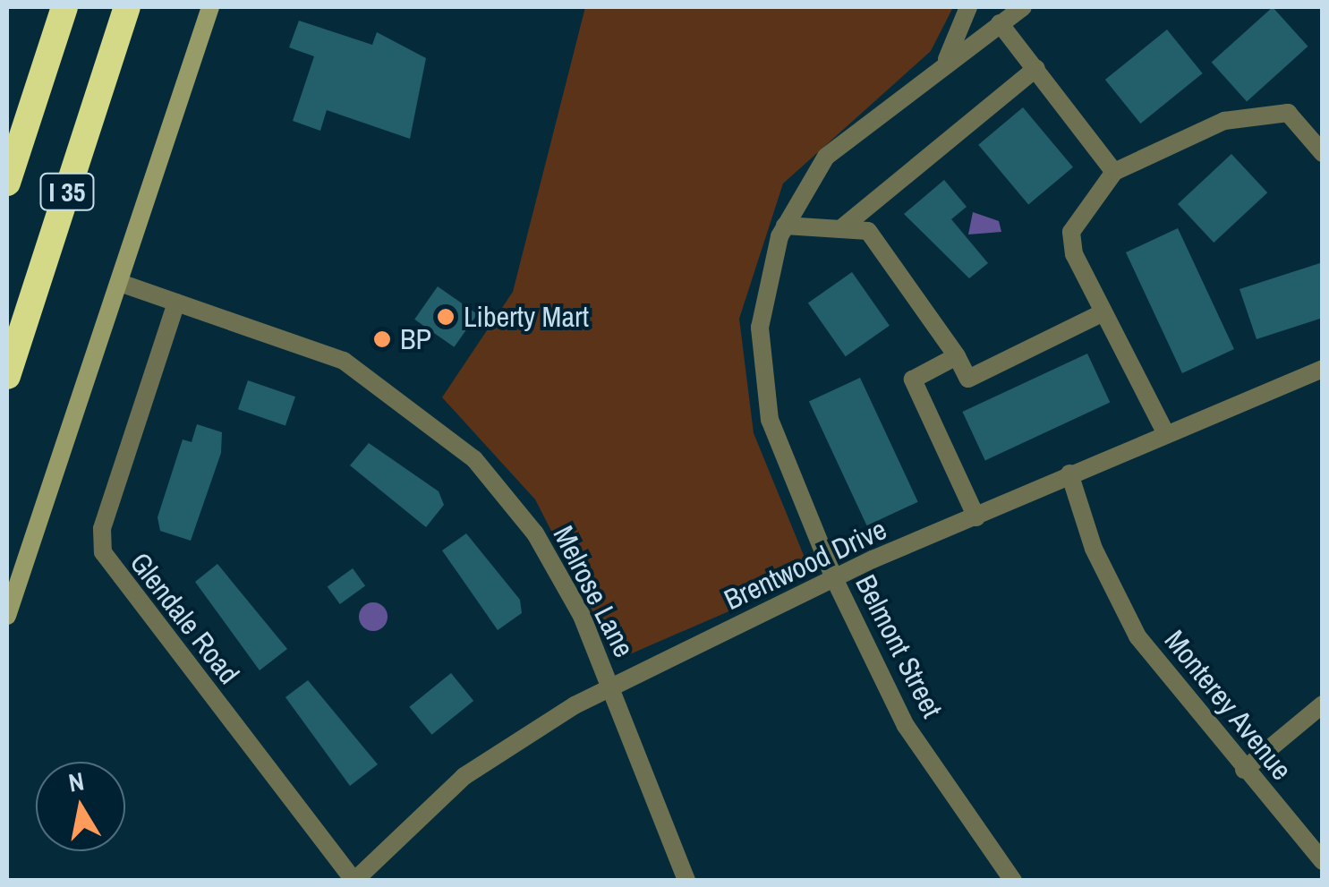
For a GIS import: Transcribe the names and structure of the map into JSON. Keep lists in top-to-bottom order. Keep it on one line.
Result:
{"streets":{"highway":["I 35"],"street":["Brentwood Drive","Melrose Lane","Glendale Road","Belmont Street","Monterey Avenue"]},"crossings":[["Brentwood Drive","Melrose Lane"],["Brentwood Drive","Glendale Road"],["Brentwood Drive","Belmont Street"],["Brentwood Drive","Monterey Avenue"],["Melrose Lane","Glendale Road"]],"places":["Liberty Mart","BP"],"north":"top"}
